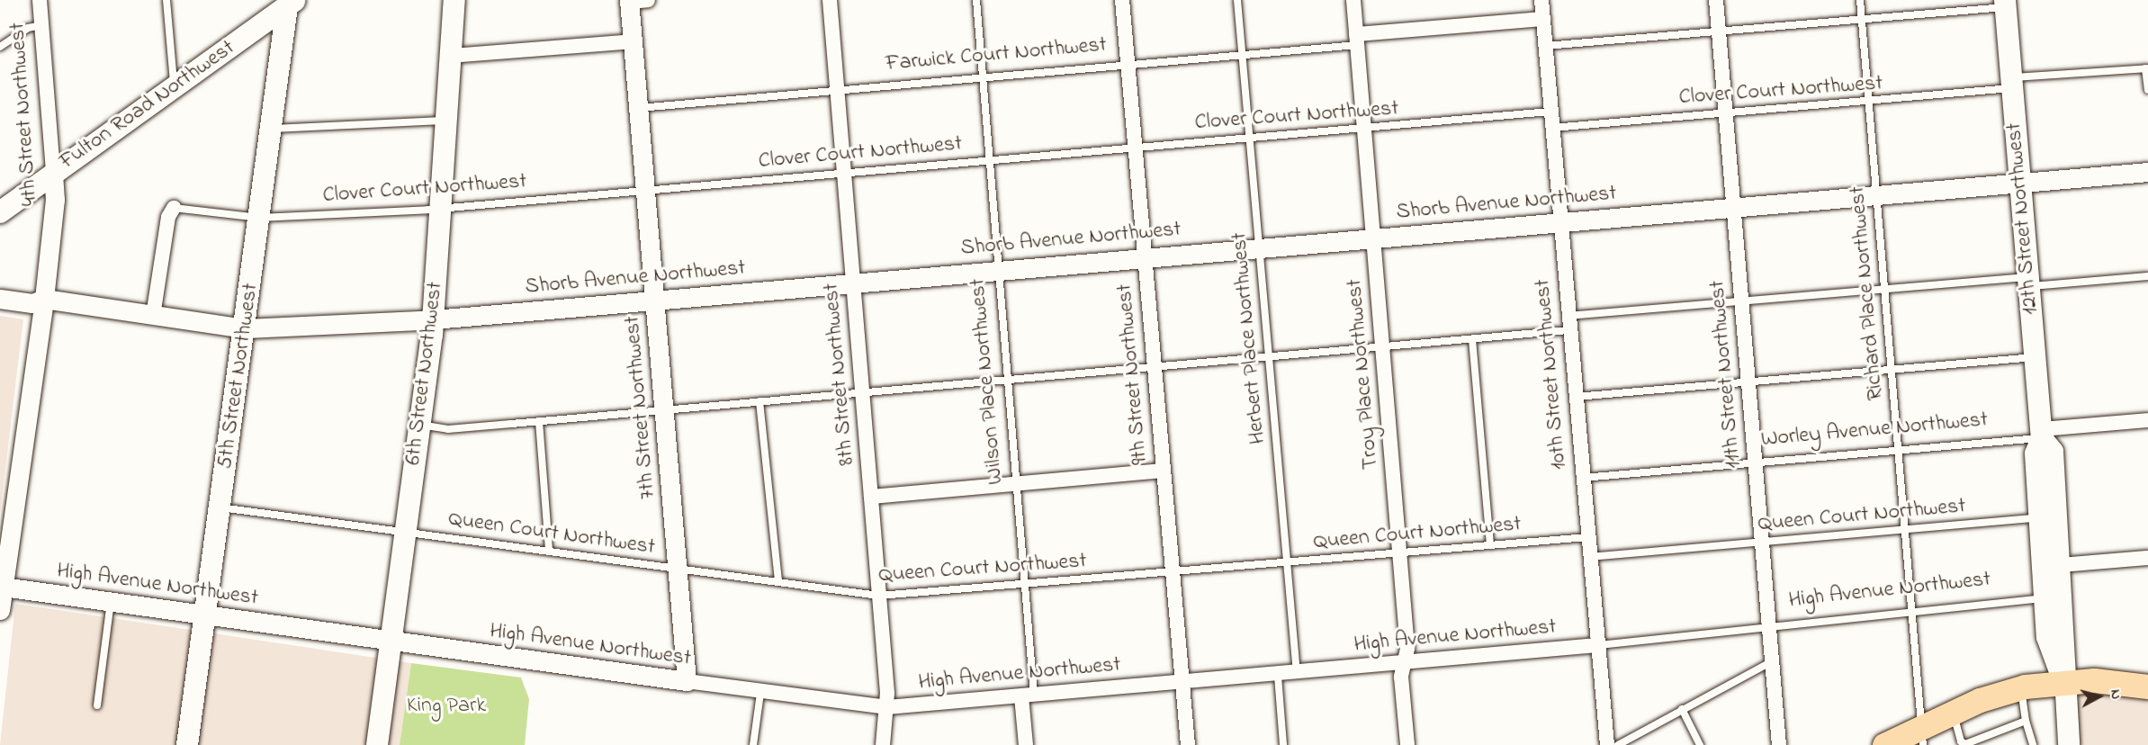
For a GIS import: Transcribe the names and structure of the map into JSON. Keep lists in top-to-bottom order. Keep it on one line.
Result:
{"streets":{"main road":["Fulton Road Northwest","12th Street Northwest","6th Street Northwest","5th Street Northwest"],"street":["Farwick Court Northwest","4th Street Northwest","Shorb Avenue Northwest","8th Street Northwest","9th Street Northwest","Troy Place Northwest","10th Street Northwest","11th Street Northwest","Wilson Place Northwest","7th Street Northwest","Worley Avenue Northwest","High Avenue Northwest"],"lane":["Clover Court Northwest","Richard Place Northwest","Herbert Place Northwest","Queen Court Northwest"]},"crossings":[["Farwick Court Northwest","Herbert Place Northwest"],["Farwick Court Northwest","8th Street Northwest"],["Farwick Court Northwest","9th Street Northwest"],["Farwick Court Northwest","Troy Place Northwest"],["Farwick Court Northwest","10th Street Northwest"],["Farwick Court Northwest","Wilson Place Northwest"],["Farwick Court Northwest","7th Street Northwest"],["Clover Court Northwest","12th Street Northwest"],["Clover Court Northwest","Richard Place Northwest"],["Clover Court Northwest","Herbert Place Northwest"],["Clover Court Northwest","6th Street Northwest"],["Clover Court Northwest","8th Street Northwest"],["Clover Court Northwest","9th Street Northwest"],["Clover Court Northwest","Troy Place Northwest"],["Clover Court Northwest","10th Street Northwest"],["Clover Court Northwest","11th Street Northwest"],["Clover Court Northwest","5th Street Northwest"],["Clover Court Northwest","Wilson Place Northwest"],["Clover Court Northwest","7th Street Northwest"],["Fulton Road Northwest","4th Street Northwest"],["Fulton Road Northwest","5th Street Northwest"],["4th Street Northwest","Shorb Avenue Northwest"],["4th Street Northwest","High Avenue Northwest"],["Shorb Avenue Northwest","12th Street Northwest"],["Shorb Avenue Northwest","Richard Place Northwest"],["Shorb Avenue Northwest","Herbert Place Northwest"],["Shorb Avenue Northwest","6th Street Northwest"],["Shorb Avenue Northwest","8th Street Northwest"],["Shorb Avenue Northwest","9th Street Northwest"],["Shorb Avenue Northwest","Troy Place Northwest"],["Shorb Avenue Northwest","10th Street Northwest"],["Shorb Avenue Northwest","11th Street Northwest"],["Shorb Avenue Northwest","5th Street Northwest"],["Shorb Avenue Northwest","Wilson Place Northwest"],["Shorb Avenue Northwest","7th Street Northwest"],["12th Street Northwest","Worley Avenue Northwest"],["12th Street Northwest","Queen Court Northwest"],["12th Street Northwest","High Avenue Northwest"],["Richard Place Northwest","Worley Avenue Northwest"],["Richard Place Northwest","Queen Court Northwest"],["Richard Place Northwest","High Avenue Northwest"],["Herbert Place Northwest","Queen Court Northwest"],["Herbert Place Northwest","High Avenue Northwest"],["6th Street Northwest","Queen Court Northwest"],["6th Street Northwest","High Avenue Northwest"],["8th Street Northwest","Queen Court Northwest"],["8th Street Northwest","High Avenue Northwest"],["9th Street Northwest","Queen Court Northwest"],["9th Street Northwest","High Avenue Northwest"],["Troy Place Northwest","Queen Court Northwest"],["Troy Place Northwest","High Avenue Northwest"],["10th Street Northwest","Worley Avenue Northwest"],["10th Street Northwest","Queen Court Northwest"],["10th Street Northwest","High Avenue Northwest"],["11th Street Northwest","Worley Avenue Northwest"],["11th Street Northwest","Queen Court Northwest"],["11th Street Northwest","High Avenue Northwest"],["5th Street Northwest","Queen Court Northwest"],["5th Street Northwest","High Avenue Northwest"],["Wilson Place Northwest","Queen Court Northwest"],["Wilson Place Northwest","High Avenue Northwest"],["7th Street Northwest","Queen Court Northwest"],["7th Street Northwest","High Avenue Northwest"]],"parks":["King Park"],"north":"right"}
